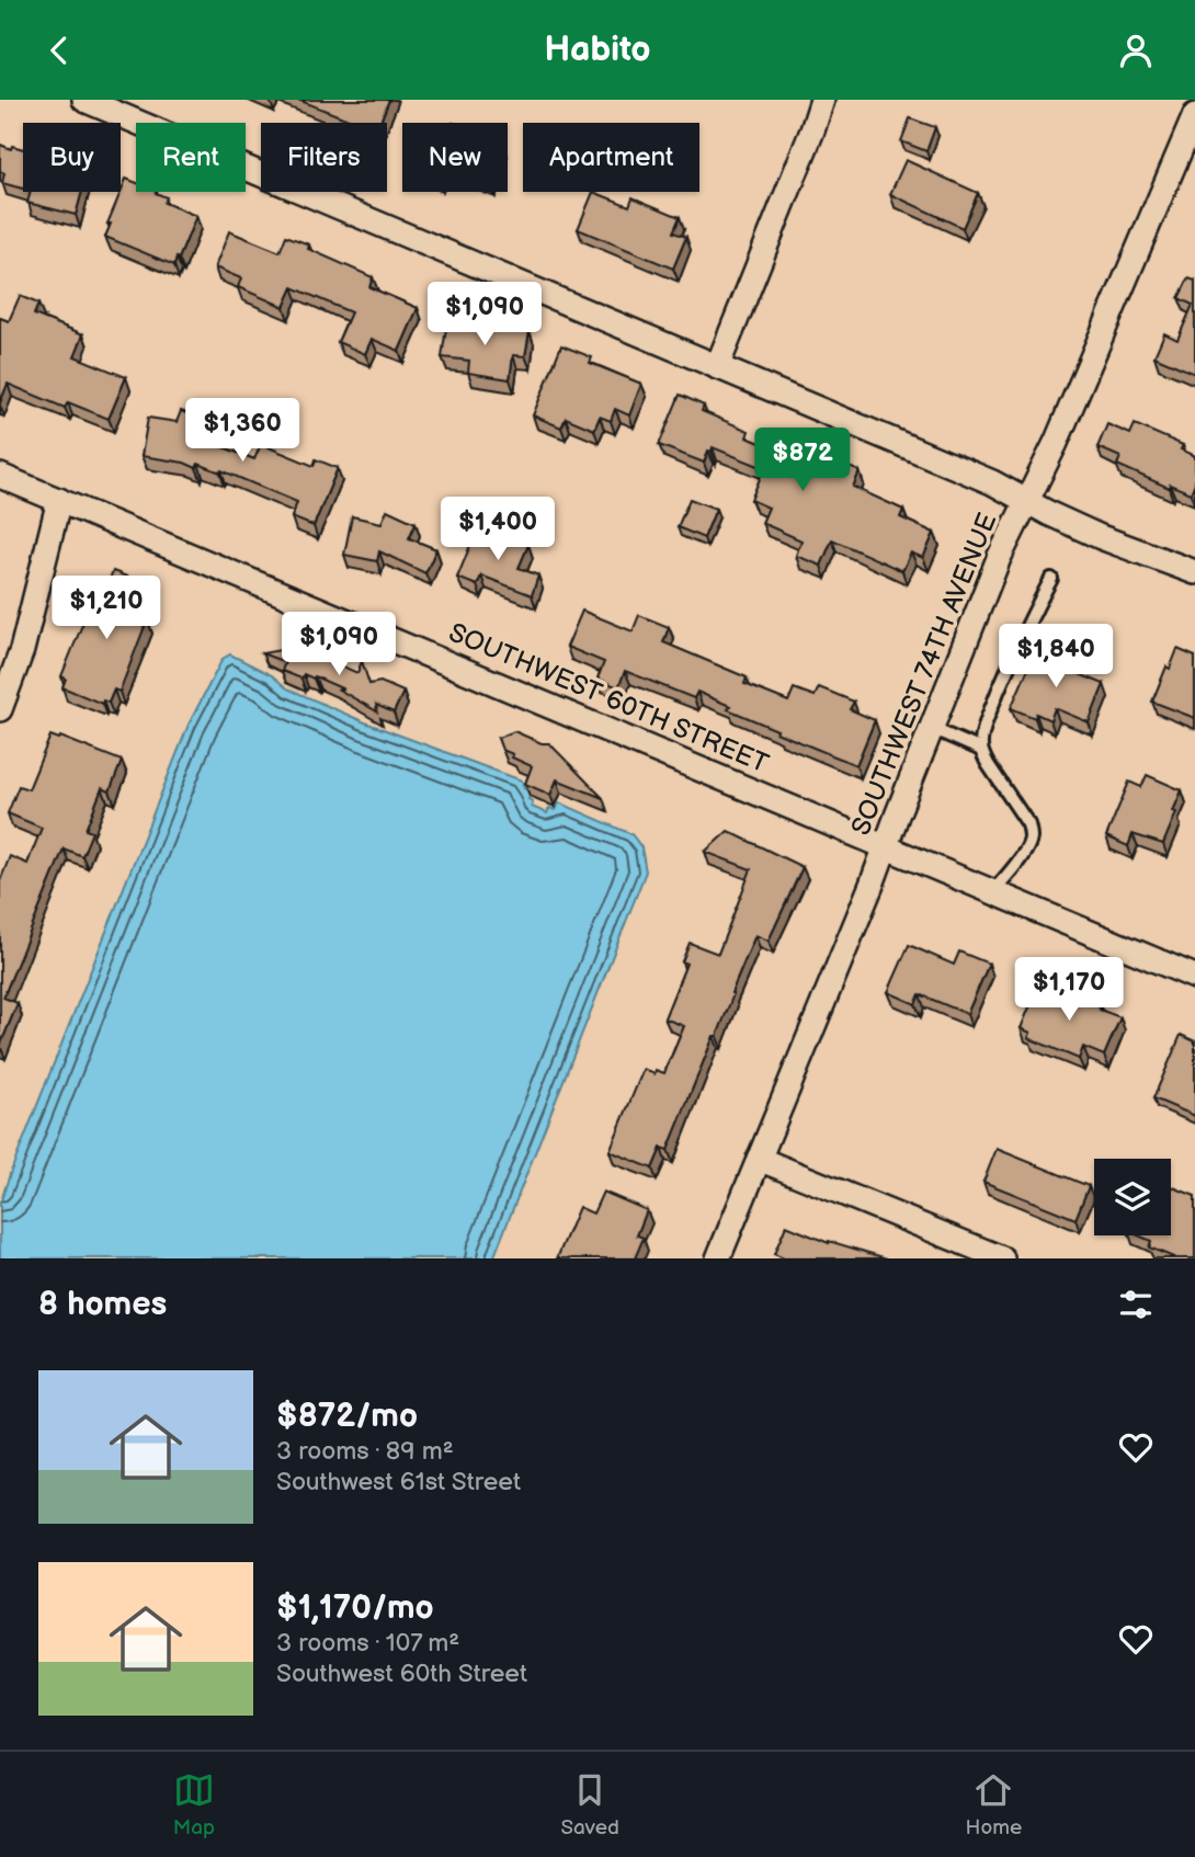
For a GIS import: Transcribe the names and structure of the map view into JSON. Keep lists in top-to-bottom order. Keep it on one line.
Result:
{"streets":{"street":["SOUTHWEST 74TH AVENUE","SOUTHWEST 60TH STREET"]},"crossings":[["SOUTHWEST 74TH AVENUE","SOUTHWEST 60TH STREET"]],"page":{"header":"Habito","chip":["Buy","Rent","Filters","New","Apartment"],"price":["$1,090","$1,360","$872","$1,400","$1,210","$1,090","$1,840","$1,170"],"heading":"8 homes","list":[{"name":"$872/mo","note":"3 rooms · 89 m² · Southwest 61st Street"},{"name":"$1,170/mo","note":"3 rooms · 107 m² · Southwest 60th Street"}],"tabs":["Map","Saved","Home"]}}
